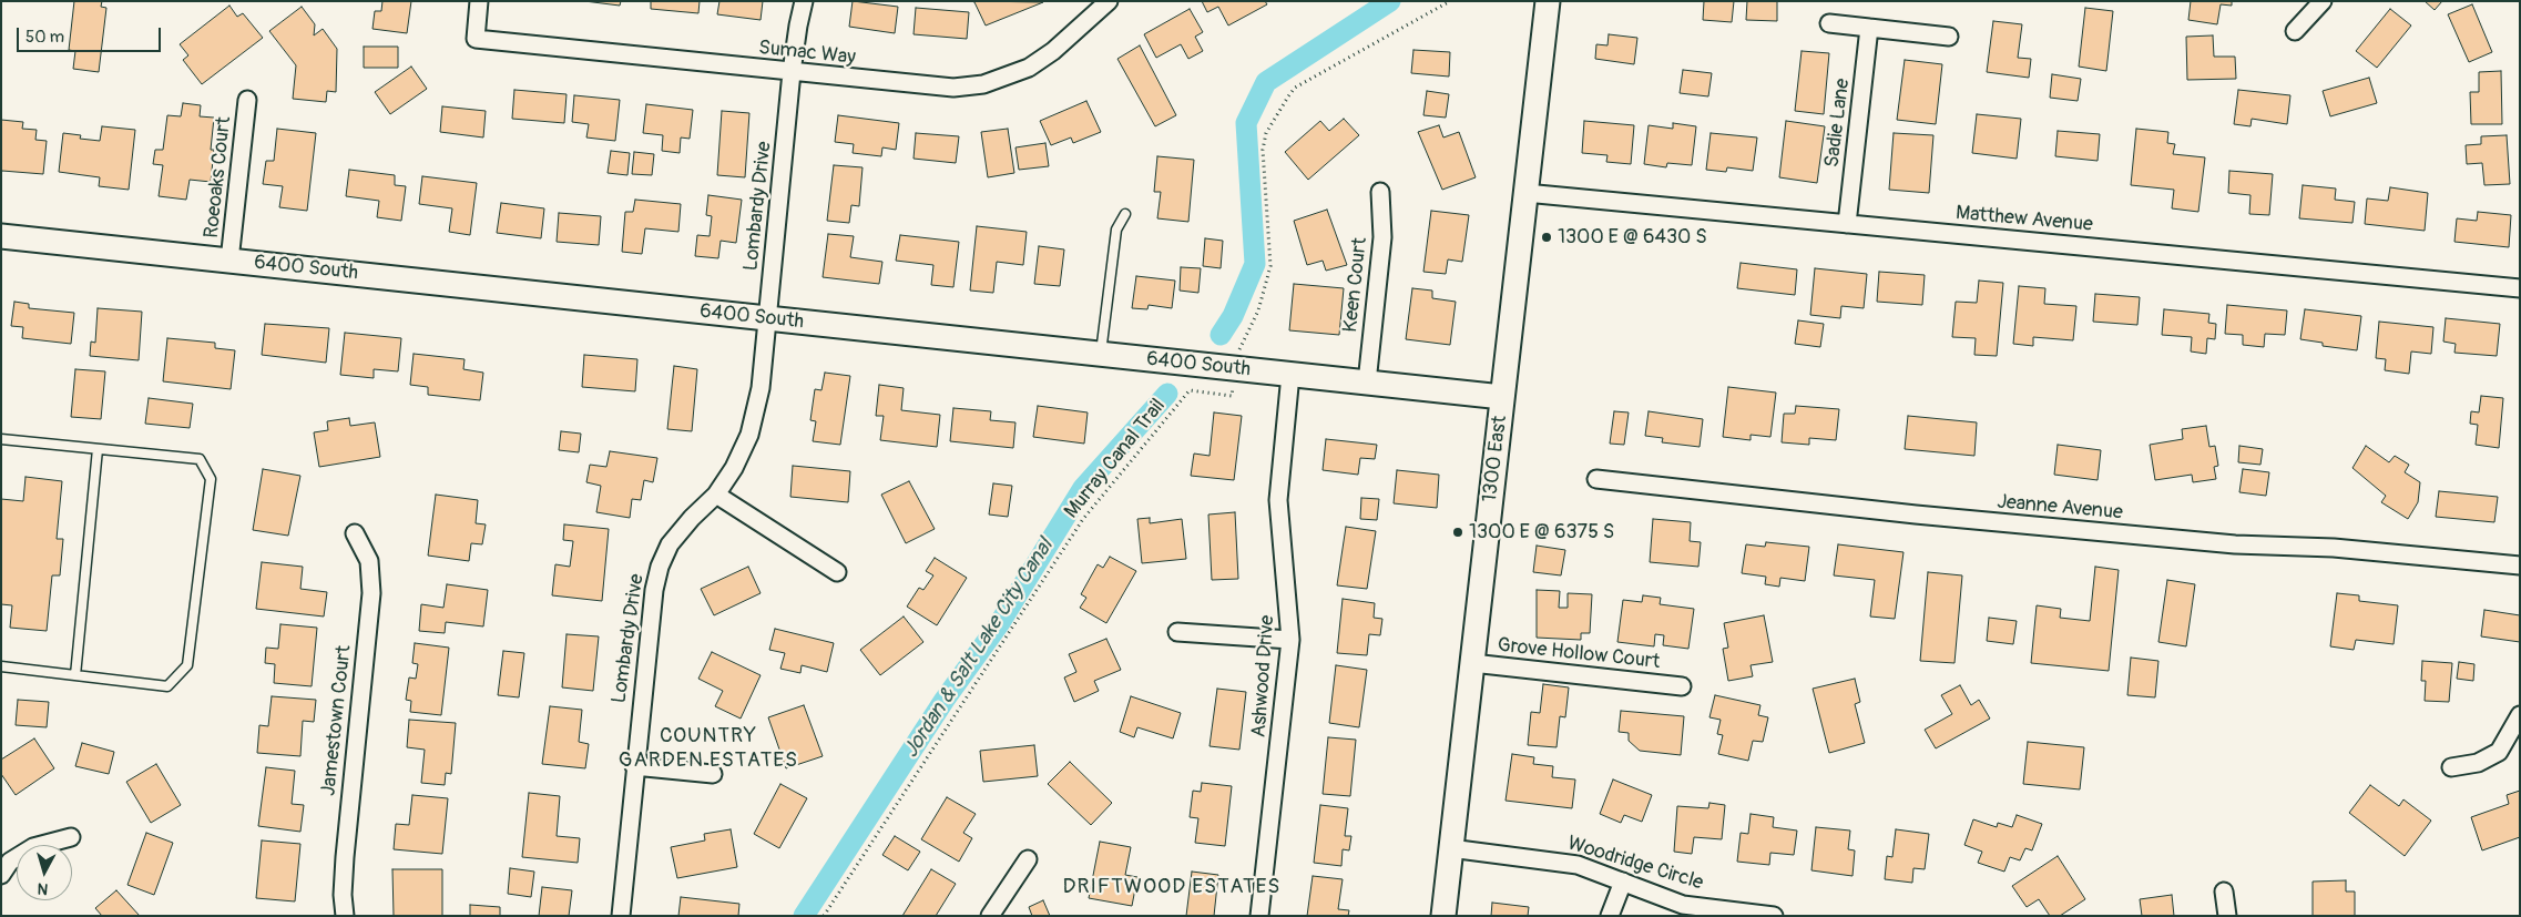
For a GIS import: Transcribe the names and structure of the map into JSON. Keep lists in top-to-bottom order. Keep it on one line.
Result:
{"streets":{"street":["Sumac Way","Sadie Lane","Roeoaks Court","Lombardy Drive","Matthew Avenue","6400 South","Keen Court","1300 East","Jeanne Avenue","Grove Hollow Court","Ashwood Drive","Jamestown Court","Woodridge Circle"],"path":["Murray Canal Trail"]},"crossings":[["Sumac Way","Lombardy Drive"],["Sadie Lane","Matthew Avenue"],["Roeoaks Court","6400 South"],["Lombardy Drive","6400 South"],["Matthew Avenue","1300 East"],["6400 South","Keen Court"],["6400 South","1300 East"],["6400 South","Ashwood Drive"],["1300 East","Grove Hollow Court"],["1300 East","Woodridge Circle"]],"districts":["COUNTRY GARDEN ESTATES","DRIFTWOOD ESTATES"],"water":["Jordan & Salt Lake City Canal"],"places":["1300 E @ 6430 S","1300 E @ 6375 S"],"scale_bar":"50 m","north":"bottom"}
